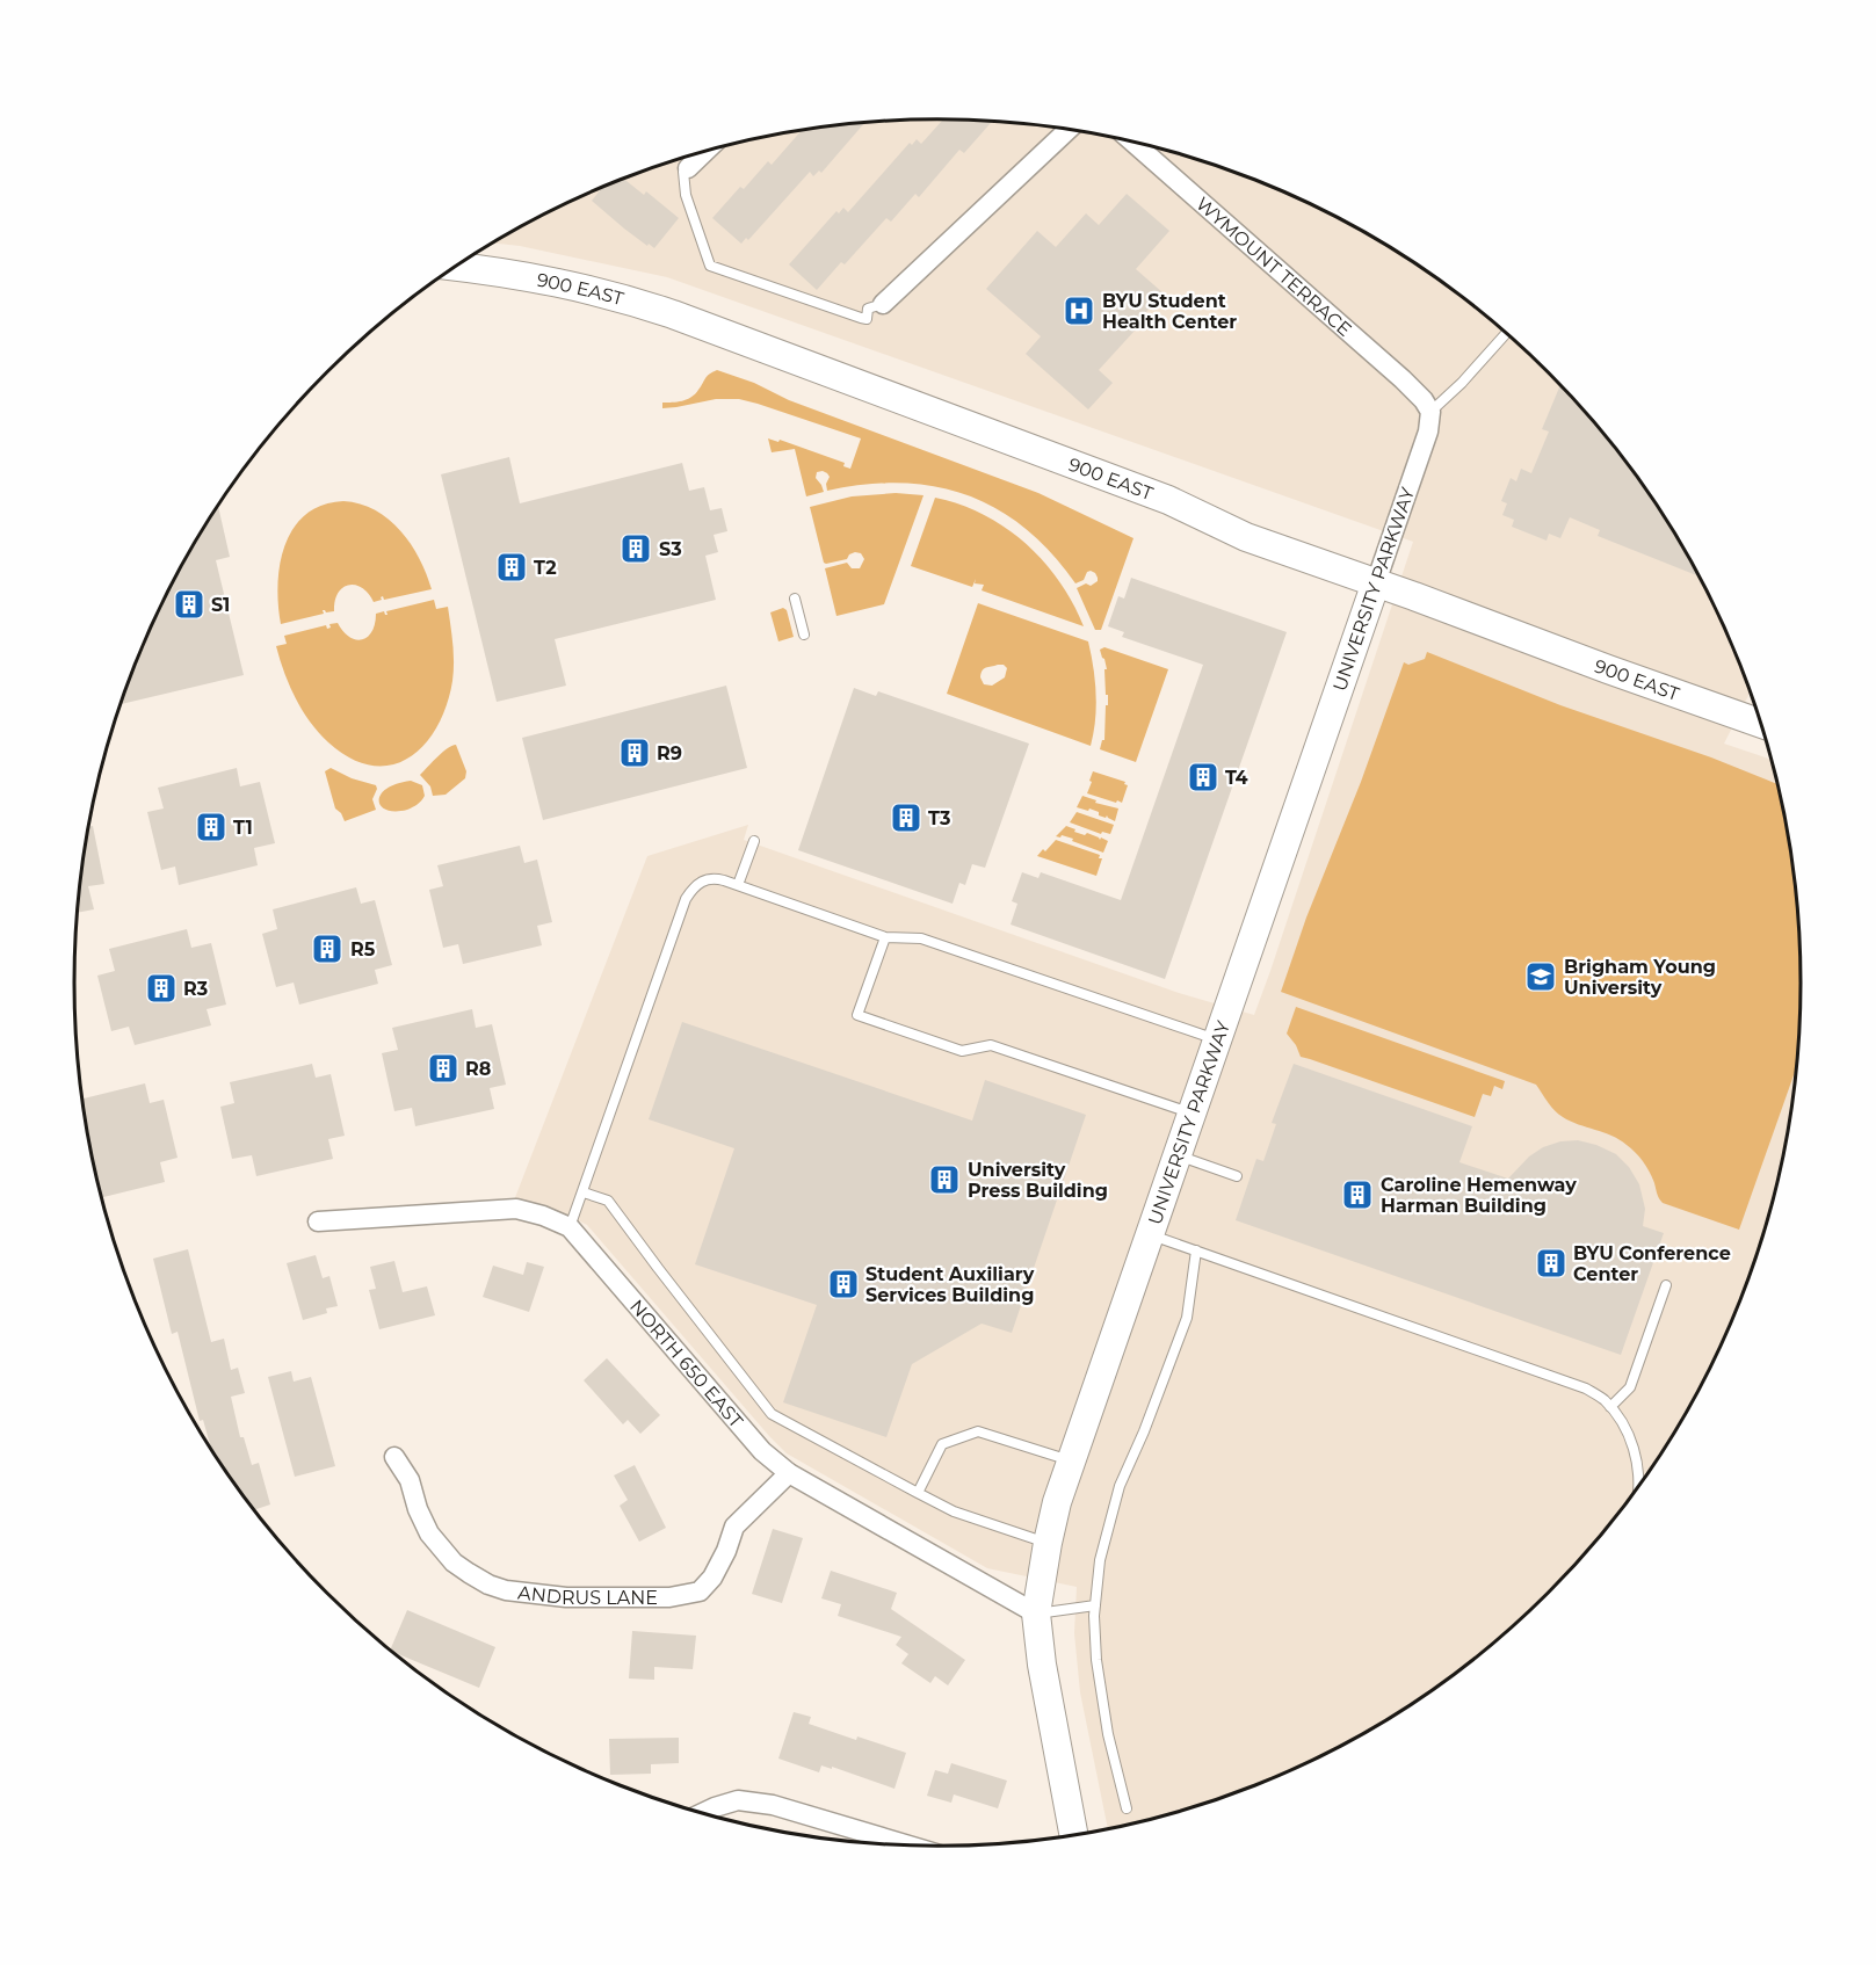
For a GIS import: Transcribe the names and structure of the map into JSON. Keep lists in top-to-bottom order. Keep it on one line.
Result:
{"streets":{"main road":["900 EAST","UNIVERSITY PARKWAY"],"street":["WYMOUNT TERRACE","NORTH 650 EAST","ANDRUS LANE"]},"crossings":[["WYMOUNT TERRACE","UNIVERSITY PARKWAY"],["900 EAST","UNIVERSITY PARKWAY"],["UNIVERSITY PARKWAY","NORTH 650 EAST"],["NORTH 650 EAST","ANDRUS LANE"]],"places":{"hospital":["BYU Student Health Center"],"building":["S3","T2","S1","R9","T4","T3","T1","R5","R3","R8","University Press Building","Caroline Hemenway Harman Building","BYU Conference Center","Student Auxiliary Services Building"],"school or university":["Brigham Young University"]}}
